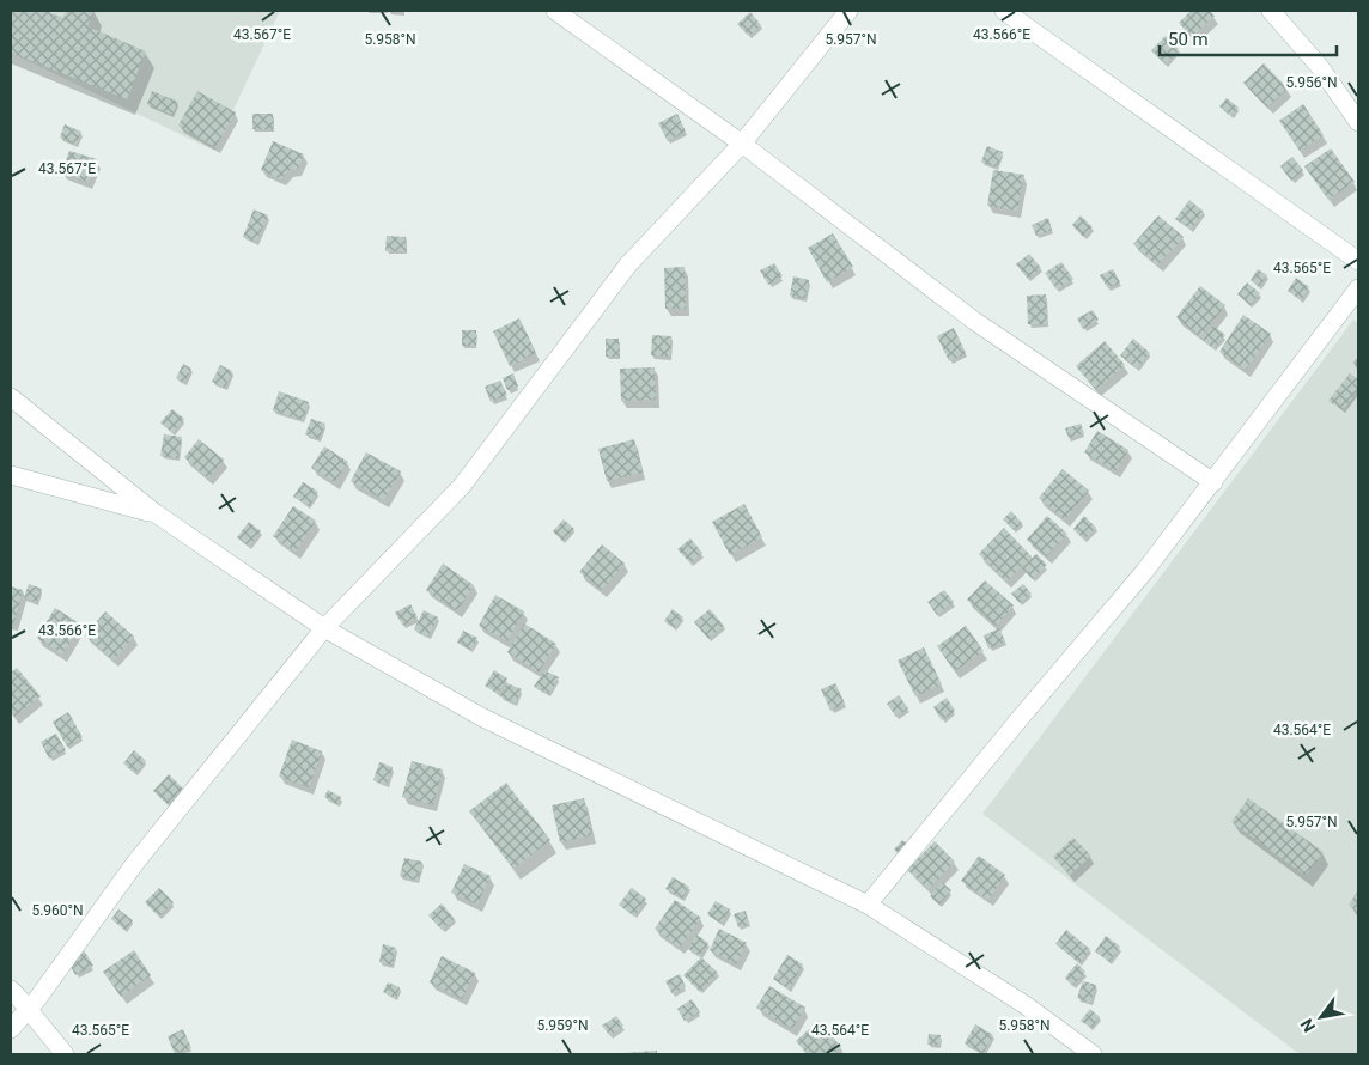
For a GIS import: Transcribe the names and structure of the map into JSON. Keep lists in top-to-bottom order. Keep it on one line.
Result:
{"scale_bar":"50 m","north":"bottom left","coordinates":["43.567°E","43.566°E","5.958°N","5.957°N","5.956°N","43.565°E","43.564°E","5.960°N","5.959°N"]}
